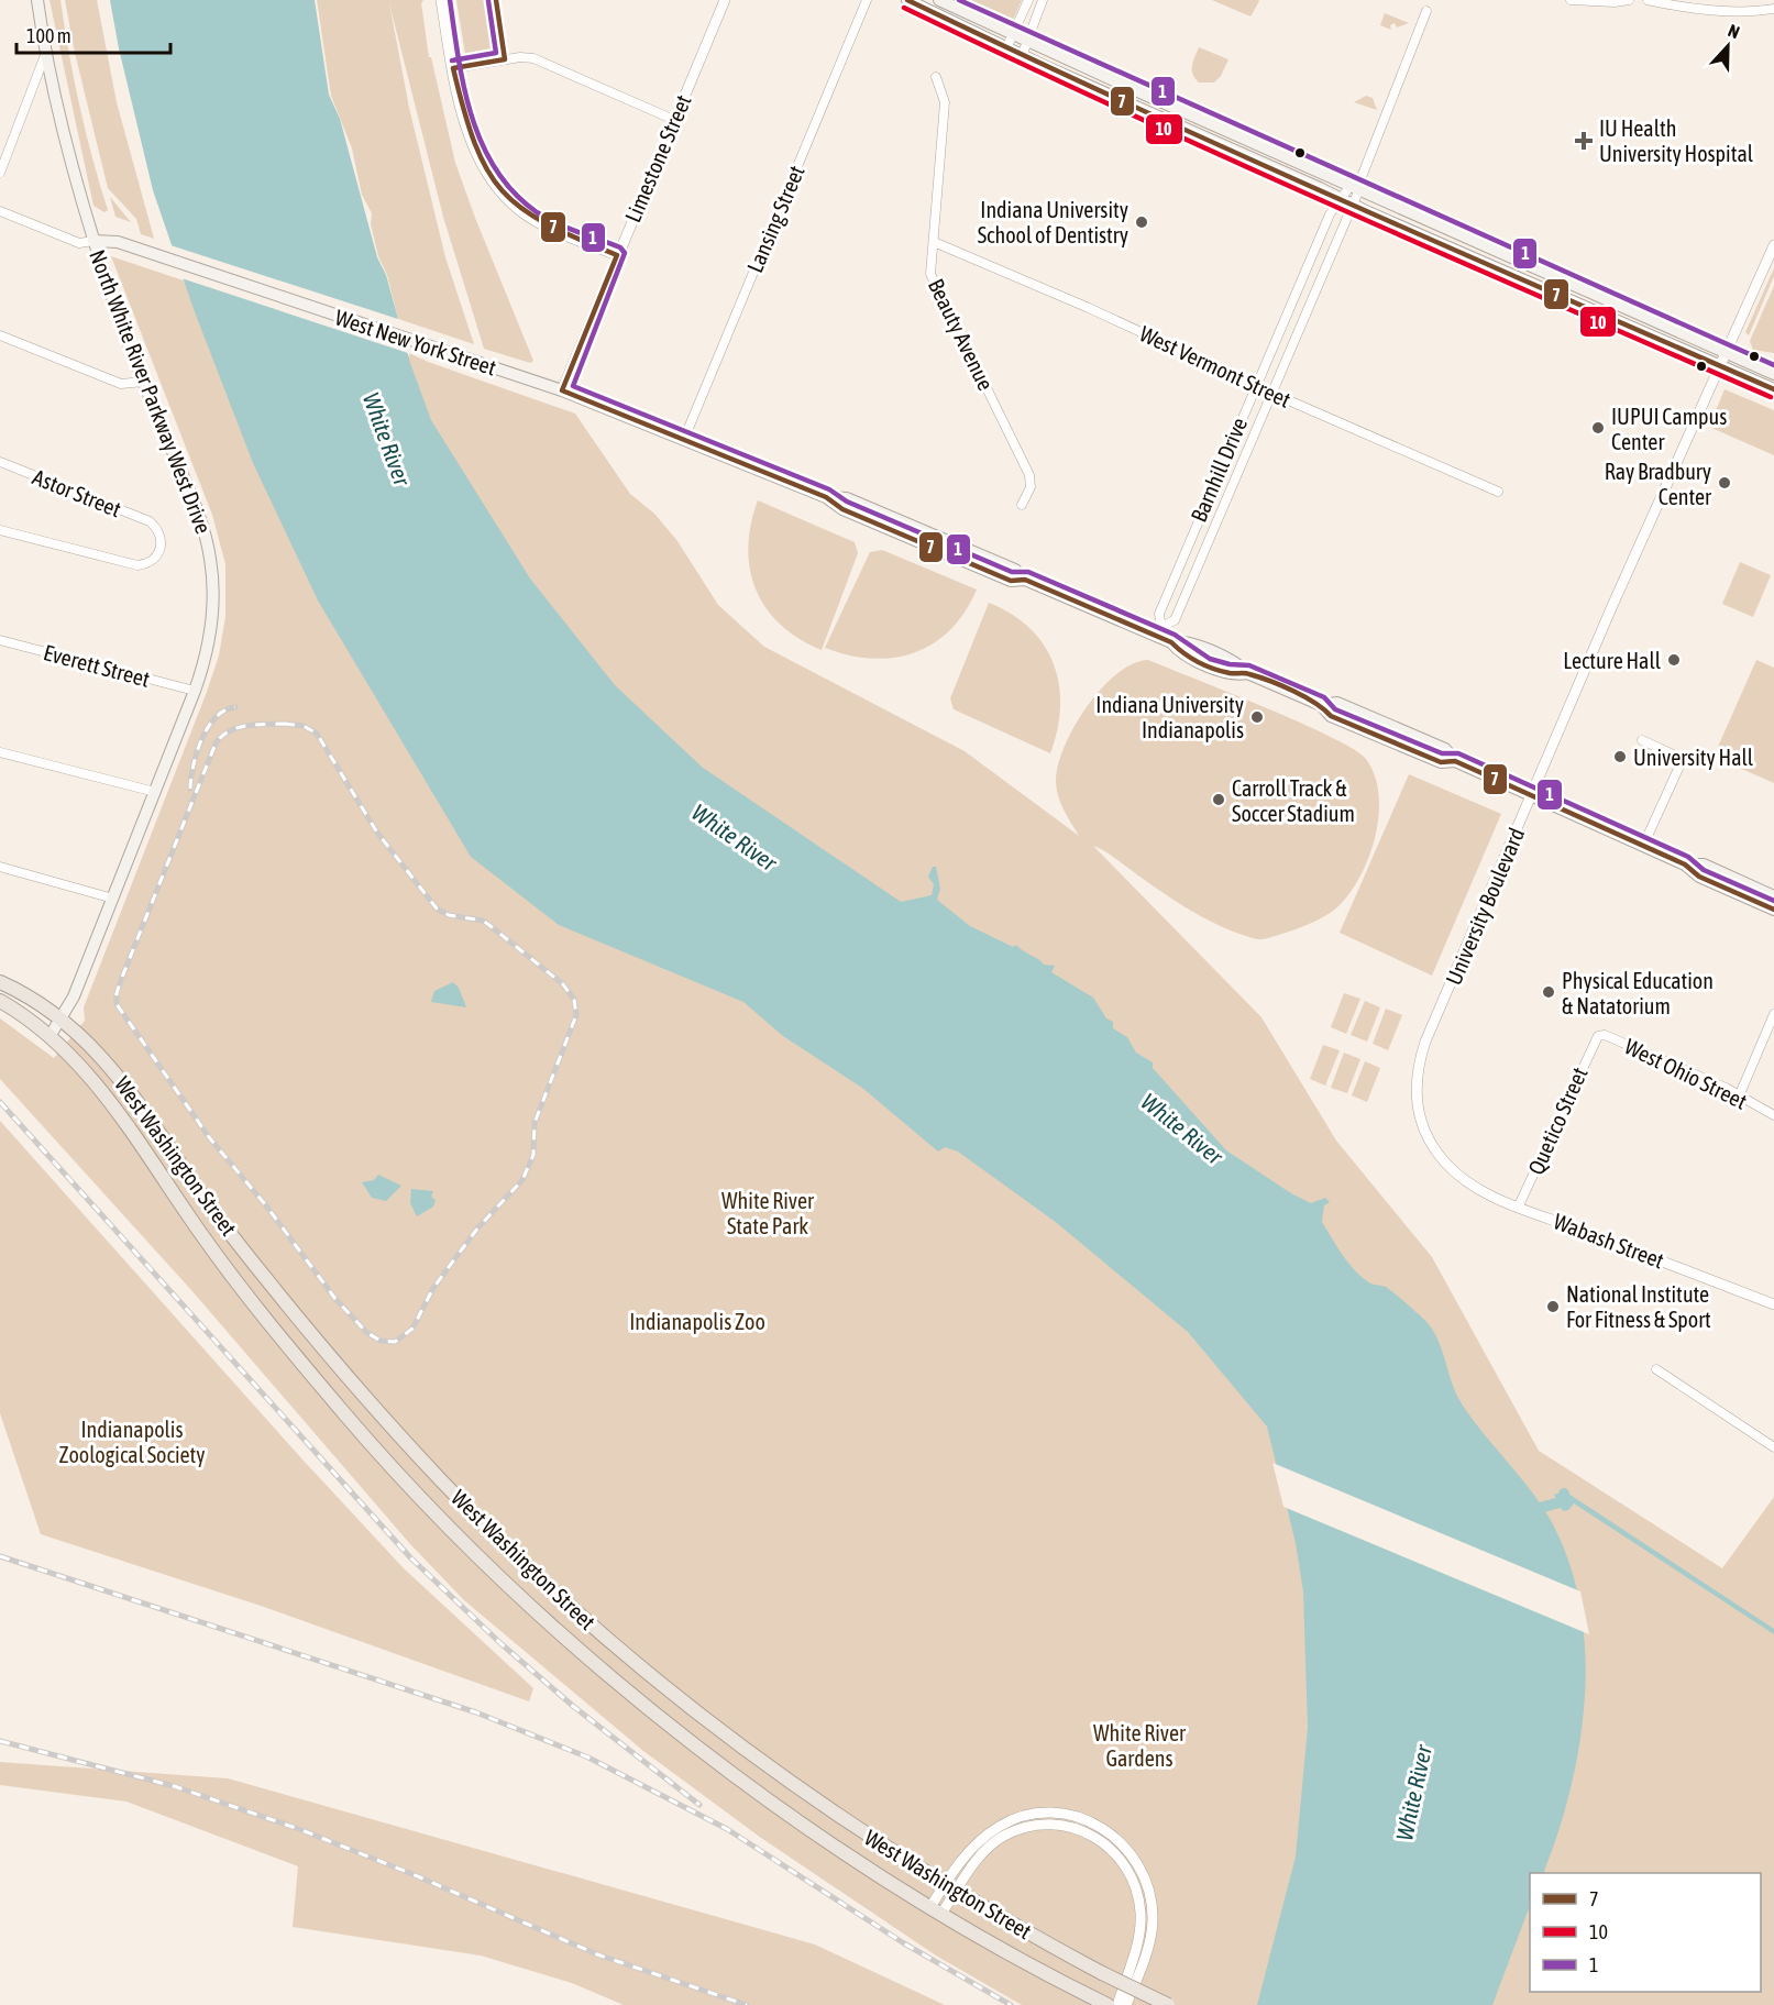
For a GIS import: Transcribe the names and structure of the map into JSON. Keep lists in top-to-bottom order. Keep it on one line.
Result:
{"streets":{"main road":["West New York Street","North White River Parkway West Drive","West Washington Street"],"street":["Limestone Street","Lansing Street","Beauty Avenue","West Vermont Street","Barnhill Drive","Astor Street","Everett Street","University Boulevard","West Ohio Street","Quetico Street","Wabash Street"]},"crossings":[["Limestone Street","West New York Street"],["Lansing Street","West New York Street"],["Beauty Avenue","West Vermont Street"],["West New York Street","North White River Parkway West Drive"],["West New York Street","Barnhill Drive"],["West New York Street","University Boulevard"],["West Vermont Street","Barnhill Drive"],["North White River Parkway West Drive","Everett Street"],["North White River Parkway West Drive","West Washington Street"],["University Boulevard","Quetico Street"],["University Boulevard","Wabash Street"],["West Ohio Street","Quetico Street"],["Quetico Street","Wabash Street"]],"water":["White River"],"parks":["White River State Park","Indianapolis Zoo","Indianapolis Zoological Society","White River Gardens"],"places":{"health":["IU Health University Hospital"],"other":["Indiana University School of Dentistry","IUPUI Campus Center","Ray Bradbury Center","Lecture Hall","Indiana University Indianapolis","University Hall","Carroll Track & Soccer Stadium","Physical Education & Natatorium","National Institute For Fitness & Sport"]},"lines":["transit line 7","transit line 1","transit line 10"],"legend":["7","10","1"],"scale_bar":"100 m","north":"top"}
